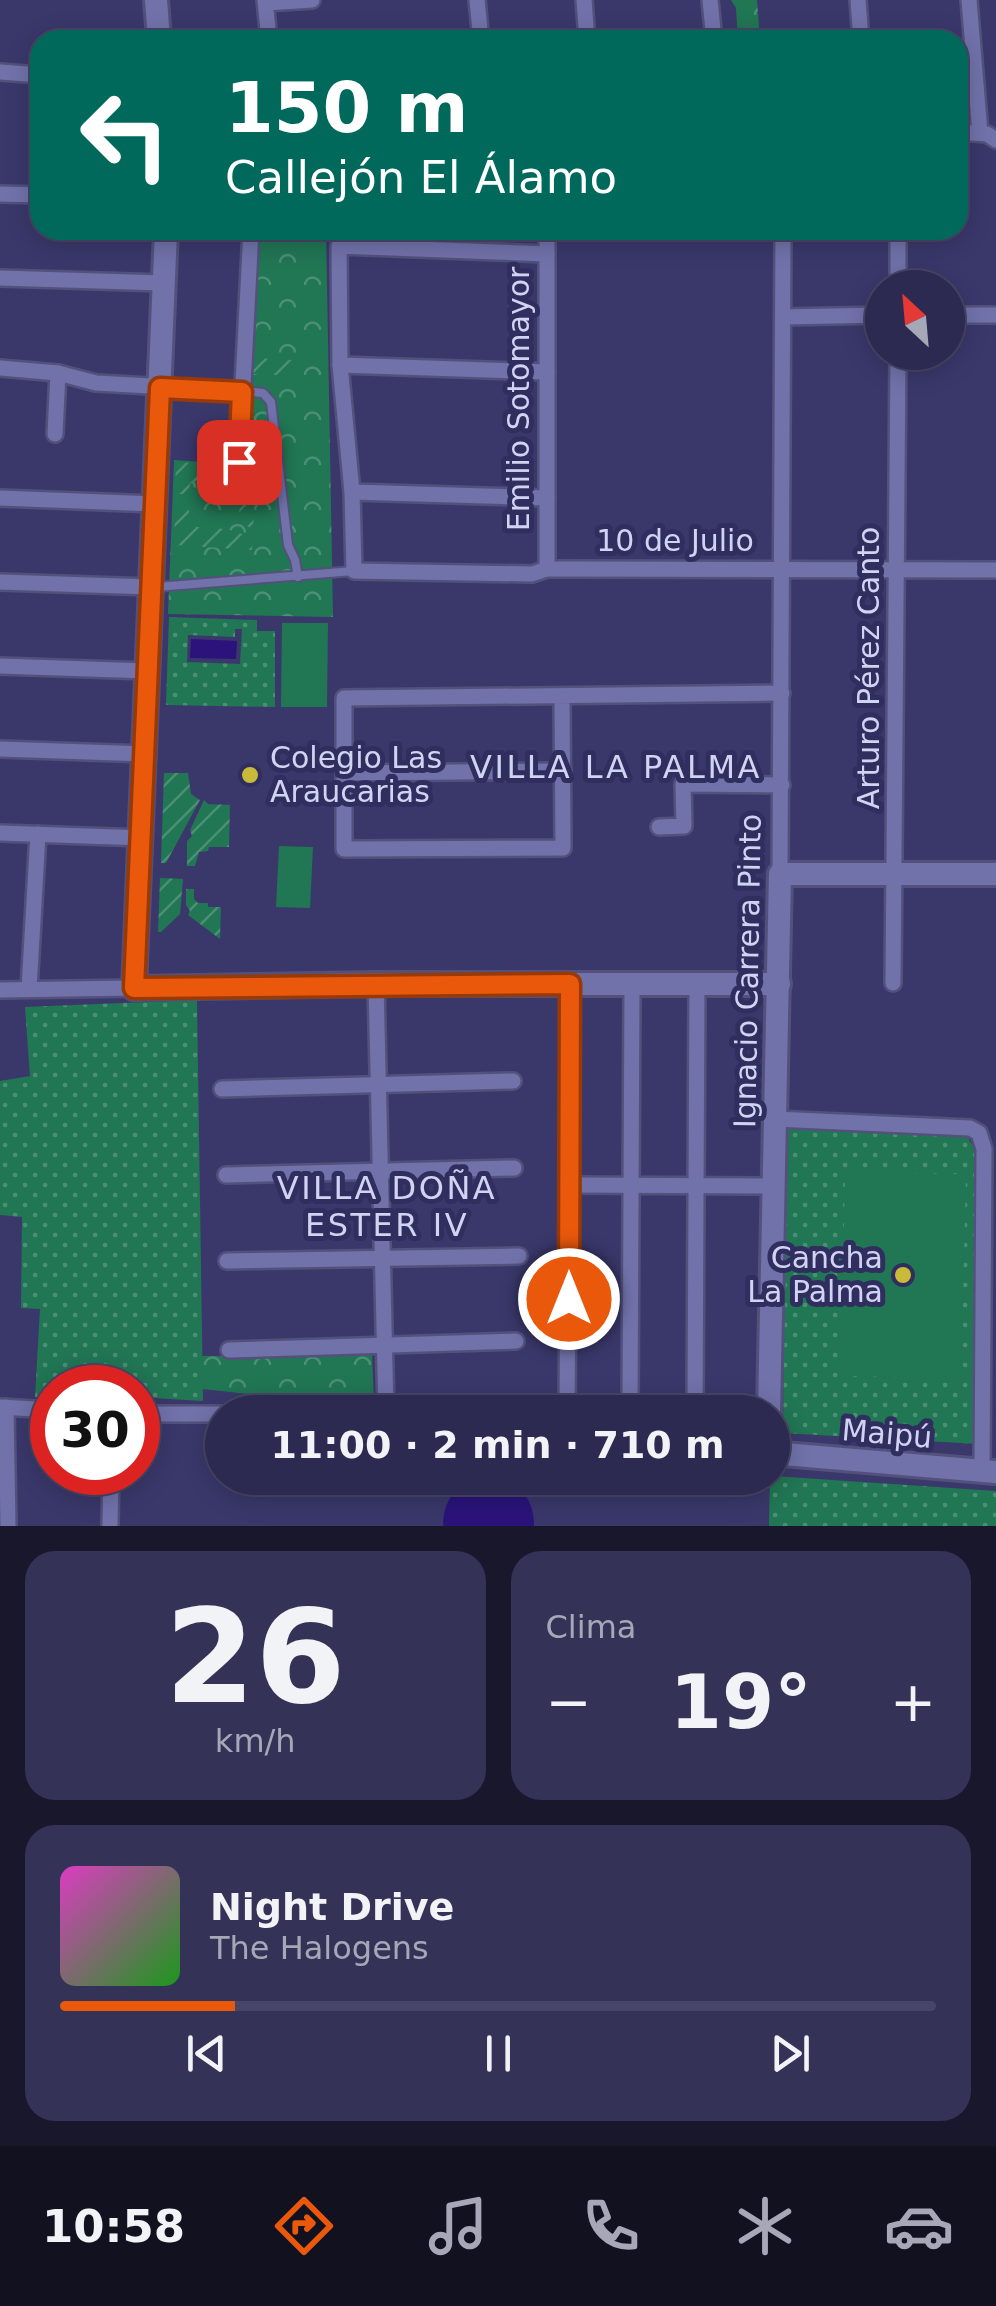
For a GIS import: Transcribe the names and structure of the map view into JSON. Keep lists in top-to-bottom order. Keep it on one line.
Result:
{"streets":{"street":["Emilio Sotomayor","10 de Julio","Arturo Pérez Canto","Ignacio Carrera Pinto","Maipú"]},"crossings":[["Emilio Sotomayor","10 de Julio"],["10 de Julio","Arturo Pérez Canto"],["10 de Julio","Ignacio Carrera Pinto"]],"districts":["VILLA LA PALMA","VILLA DOÑA ESTER IV"],"places":["Colegio Las Araucarias","Cancha La Palma"],"north":"top left","page":{"turn":["150 m","Callejón El Álamo"],"limit":"30","trip":"11:00 · 2 min · 710 m","tile":[["26","km/h"],"Clima"],"heat":["−","19°","+"],"song":["Night Drive","The Halogens"],"tabs":"10:58"}}
